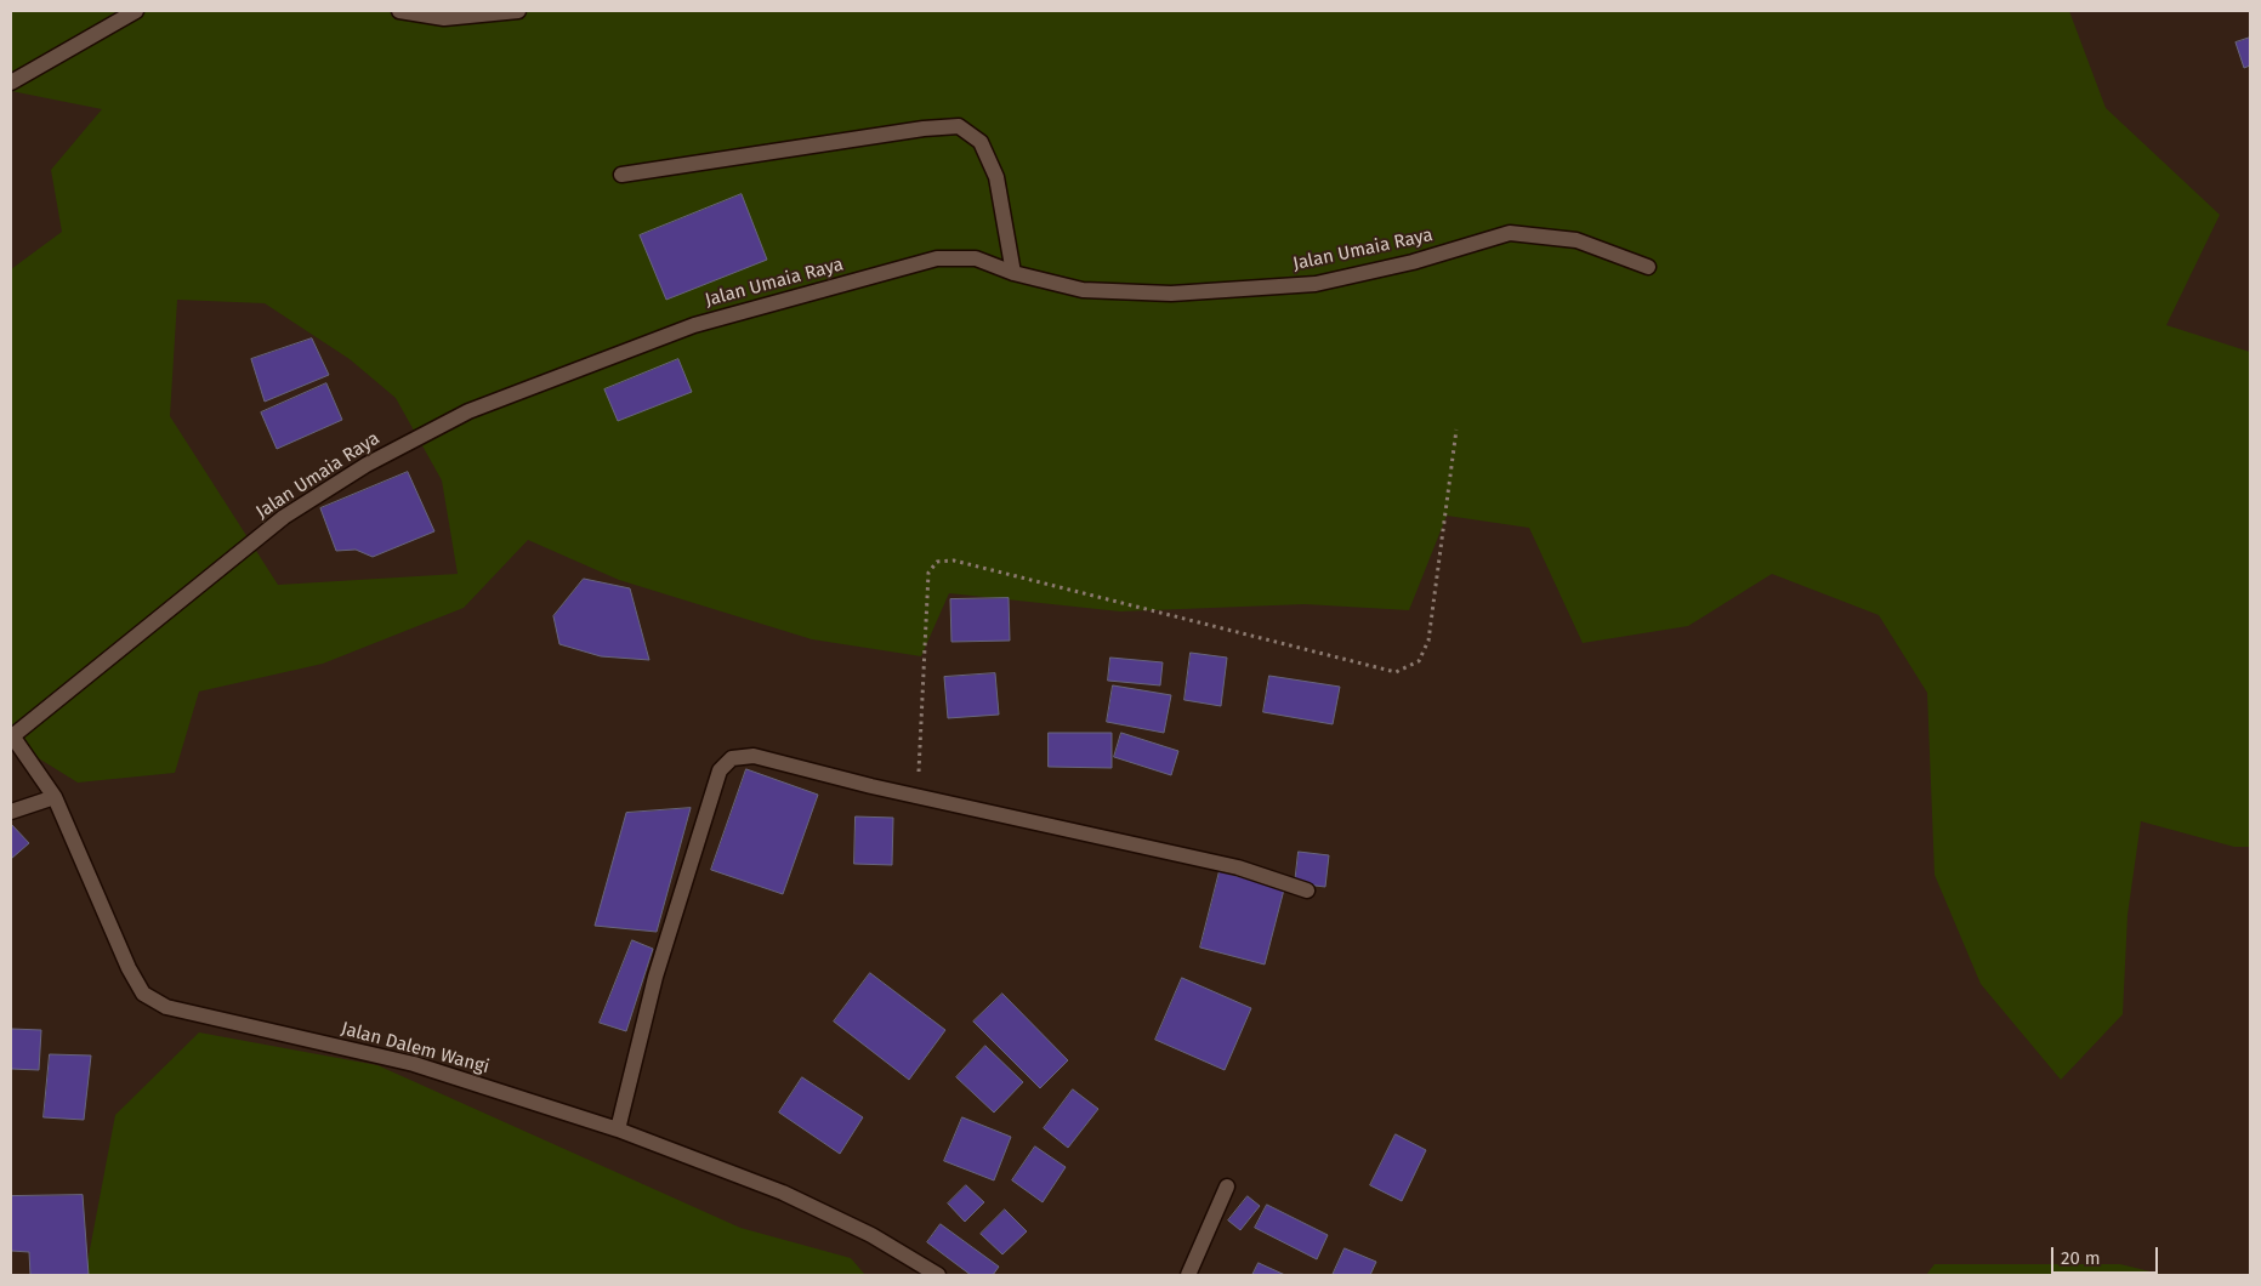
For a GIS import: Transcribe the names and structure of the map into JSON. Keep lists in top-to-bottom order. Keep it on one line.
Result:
{"streets":{"street":["Jalan Umaia Raya","Jalan Dalem Wangi"]},"crossings":[["Jalan Umaia Raya","Jalan Dalem Wangi"]],"scale_bar":"20 m"}
